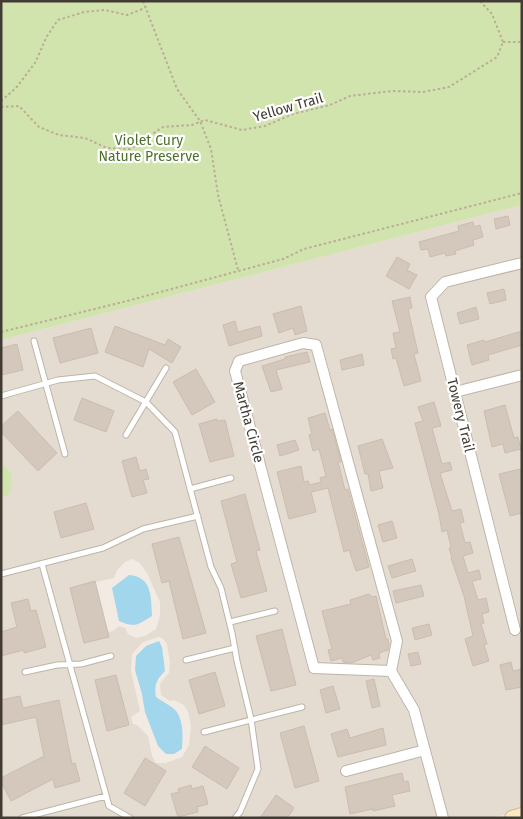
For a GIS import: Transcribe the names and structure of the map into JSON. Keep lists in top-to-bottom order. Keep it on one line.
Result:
{"streets":{"street":["Towery Trail","Martha Circle"],"path":["Yellow Trail"]},"parks":["Violet Cury Nature Preserve"]}
